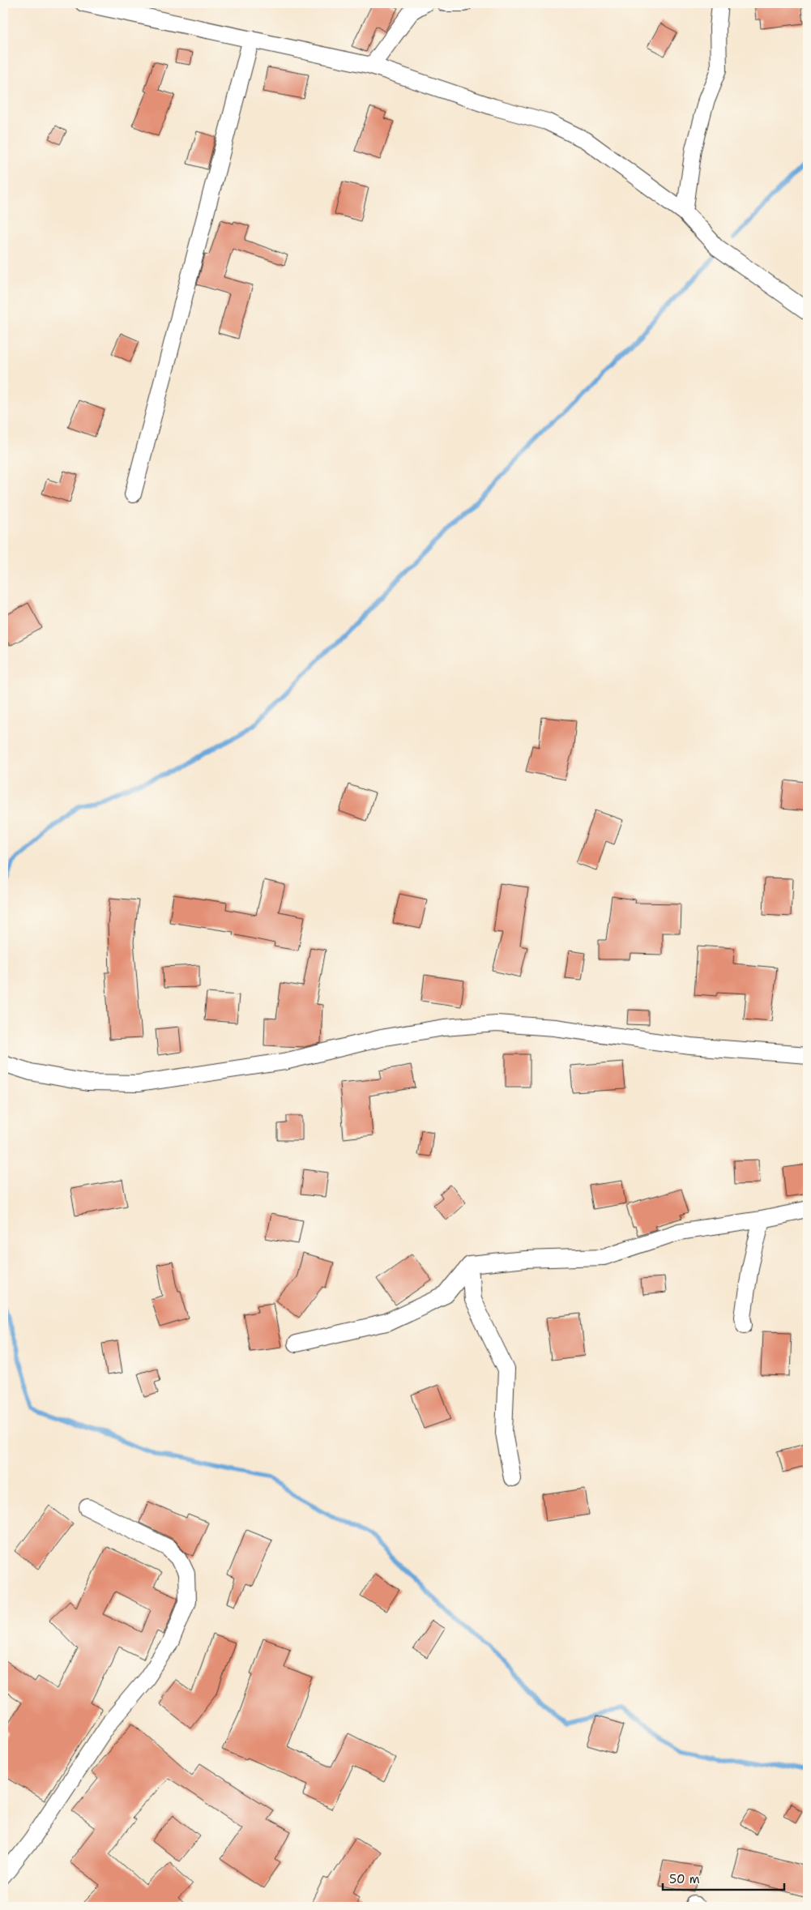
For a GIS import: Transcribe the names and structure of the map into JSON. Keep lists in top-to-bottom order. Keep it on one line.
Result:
{"scale_bar":"50 m"}
